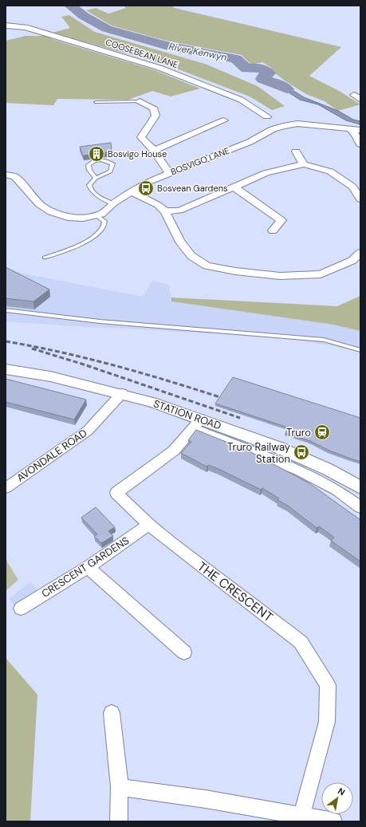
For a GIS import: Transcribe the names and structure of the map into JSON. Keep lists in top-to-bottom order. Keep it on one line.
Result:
{"streets":{"street":["COOSEBEAN LANE","BOSVIGO LANE","STATION ROAD","AVONDALE ROAD","CRESCENT GARDENS","THE CRESCENT"]},"crossings":[["COOSEBEAN LANE","BOSVIGO LANE"],["STATION ROAD","AVONDALE ROAD"],["STATION ROAD","THE CRESCENT"],["CRESCENT GARDENS","THE CRESCENT"]],"water":["River Kenwyn"],"places":{"building":["Bosvigo House"],"bus stop":["Bosvean Gardens","Truro Railway Station"],"station":["Truro"]},"north":"top right"}
